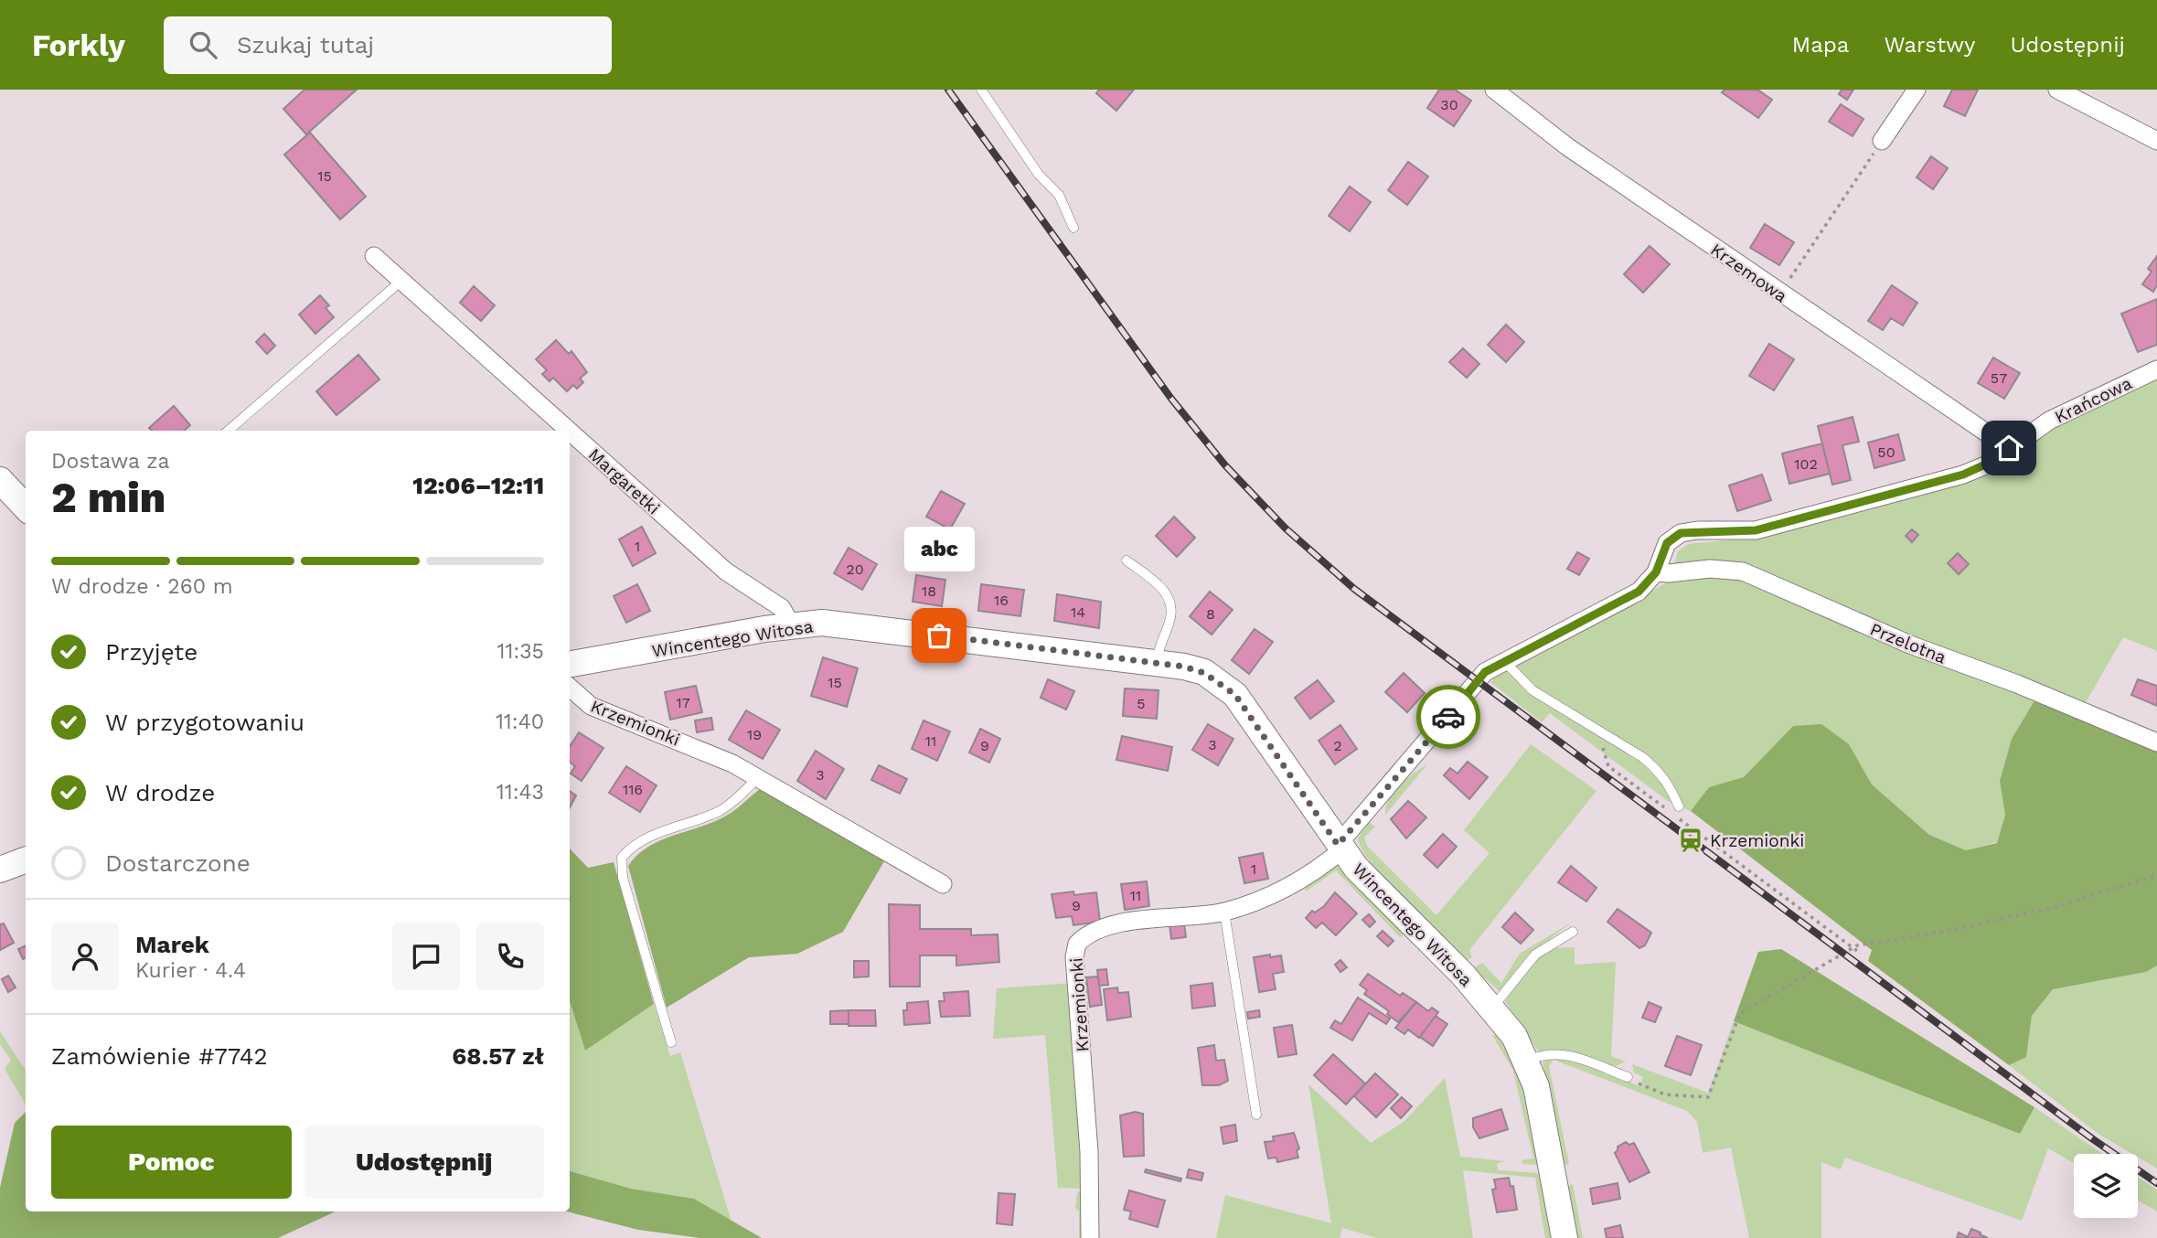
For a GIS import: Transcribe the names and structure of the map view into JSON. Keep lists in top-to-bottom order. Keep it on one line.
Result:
{"streets":{"street":["Krzemowa","Krańcowa","Margaretki","Wincentego Witosa","Przelotna","Krzemionki"]},"crossings":[["Krzemowa","Krańcowa"],["Krańcowa","Wincentego Witosa"],["Krańcowa","Przelotna"],["Krańcowa","Krzemionki"],["Margaretki","Wincentego Witosa"],["Wincentego Witosa","Krzemionki"]],"places":{"other":["abc"],"station":["Krzemionki"]},"house_numbers":["30","15","57","50","102","1","20","18","16","14","8","15","17","5","19","11","3","9","2","3","116","1","11","9"],"page":{"header":"Forkly","search":"Szukaj tutaj","nav":["Mapa","Warstwy","Udostępnij"],"heading":["2 min","Dostawa za","12:06–12:11"],"panel":["Marek","Kurier · 4.4","Zamówienie #7742","68.57 zł"],"bubble":"abc","bar":"W drodze · 260 m","list":[["Przyjęte","11:35"],["W przygotowaniu","11:40"],["W drodze","11:43"],"Dostarczone"],"buttons":["Pomoc","Udostępnij"]}}
